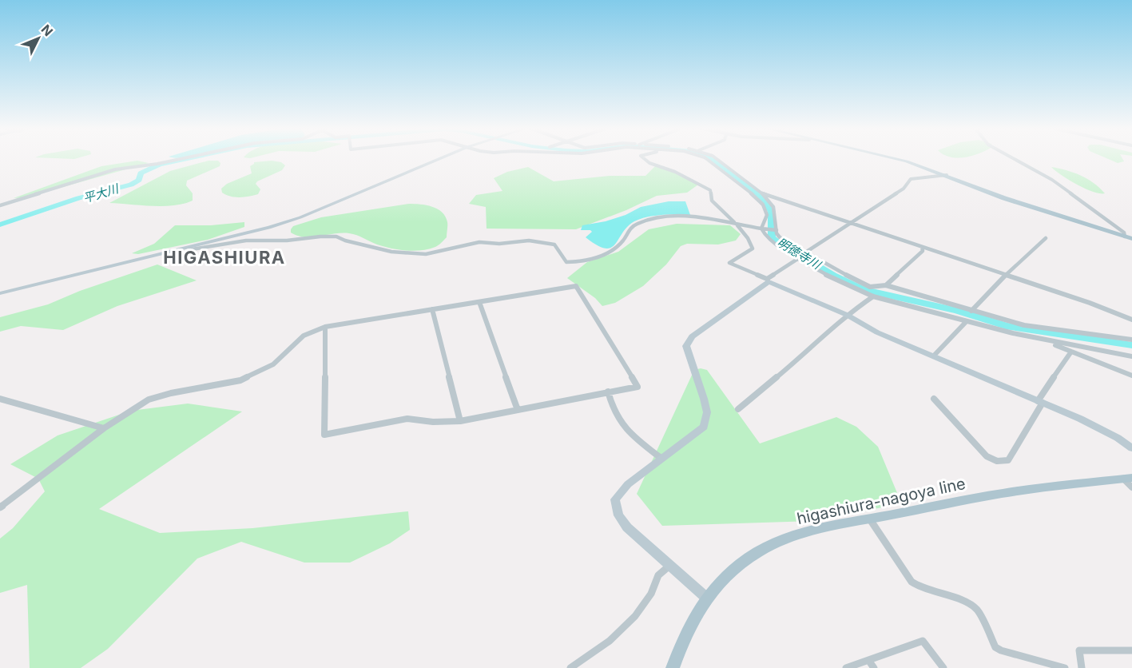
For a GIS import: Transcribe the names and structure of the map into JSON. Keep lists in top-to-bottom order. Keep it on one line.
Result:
{"streets":{"main road":["higashiura-nagoya line"]},"districts":["HIGASHIURA"],"water":["平大川","明徳寺川"],"north":"top right"}
